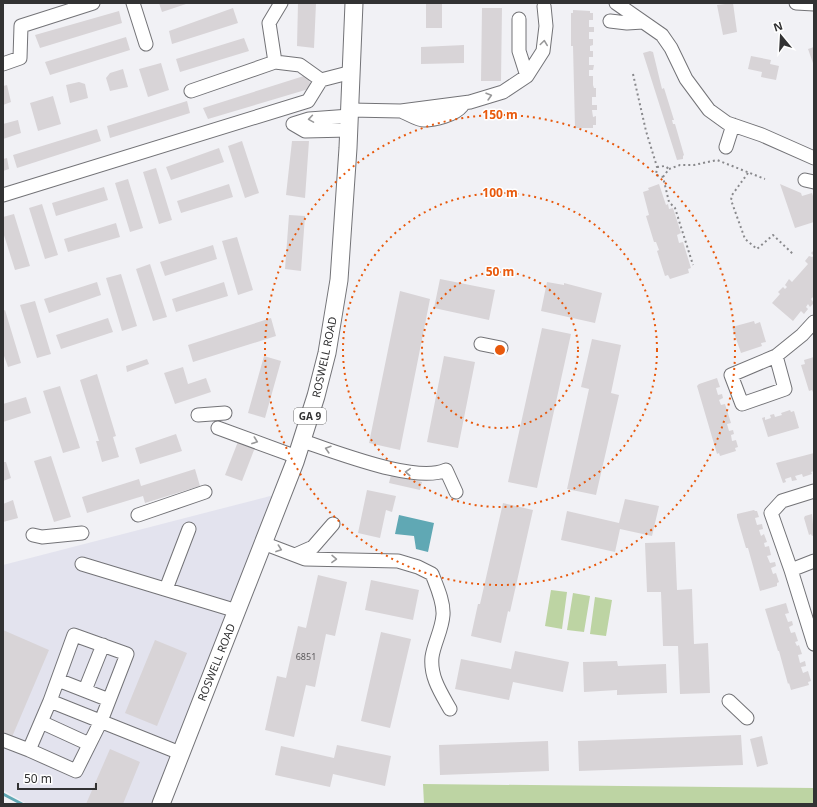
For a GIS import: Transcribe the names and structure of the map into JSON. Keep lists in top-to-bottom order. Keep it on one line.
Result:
{"streets":{"main road":["ROSWELL ROAD","GA 9"]},"house_numbers":["6851"],"scale_bar":"50 m","north":"top","rings":["150 m","100 m","50 m"]}
